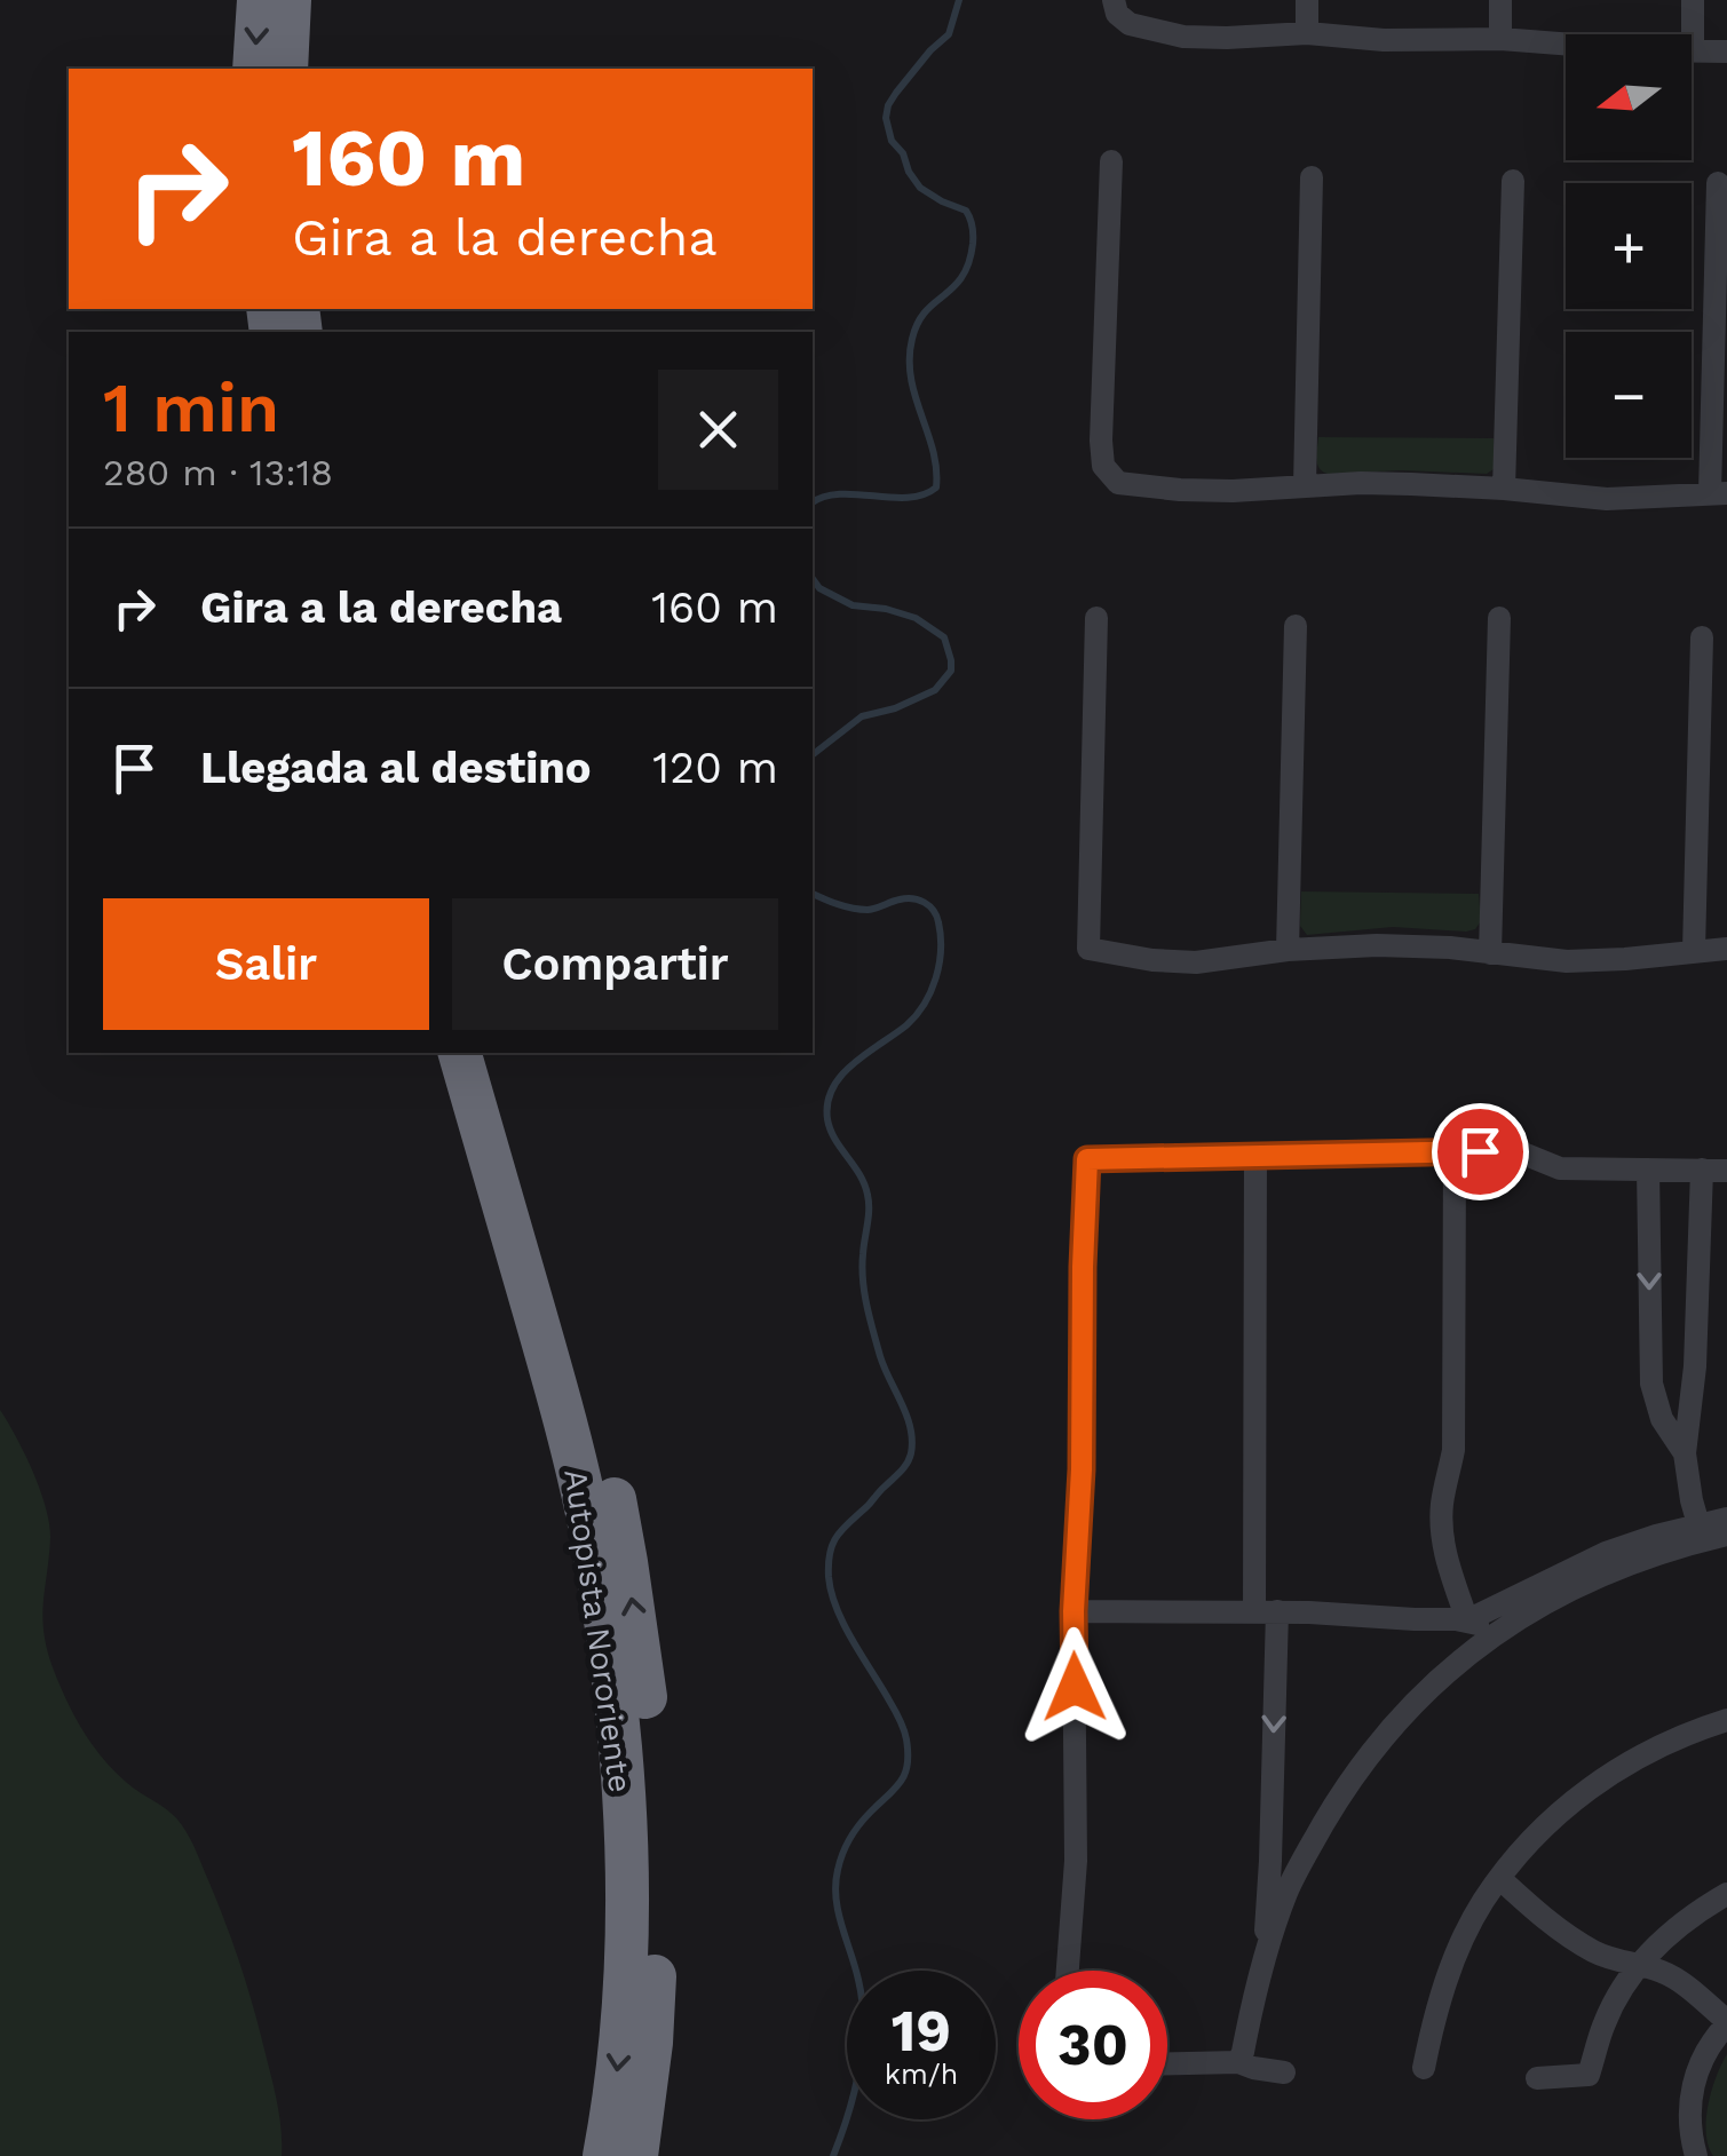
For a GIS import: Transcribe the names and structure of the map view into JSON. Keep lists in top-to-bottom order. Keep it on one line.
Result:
{"streets":{"highway":["Autopista Nororiente"]},"north":"left","page":{"map_buttons":["+","−"],"turn":["160 m","Gira a la derecha"],"heading":["1 min","280 m · 13:18"],"list":[{"name":"Gira a la derecha","value":"160 m"},{"name":"Llegada al destino","value":"120 m"}],"buttons":["Salir","Compartir"],"speed":"19 km/h","limit":"30"}}
